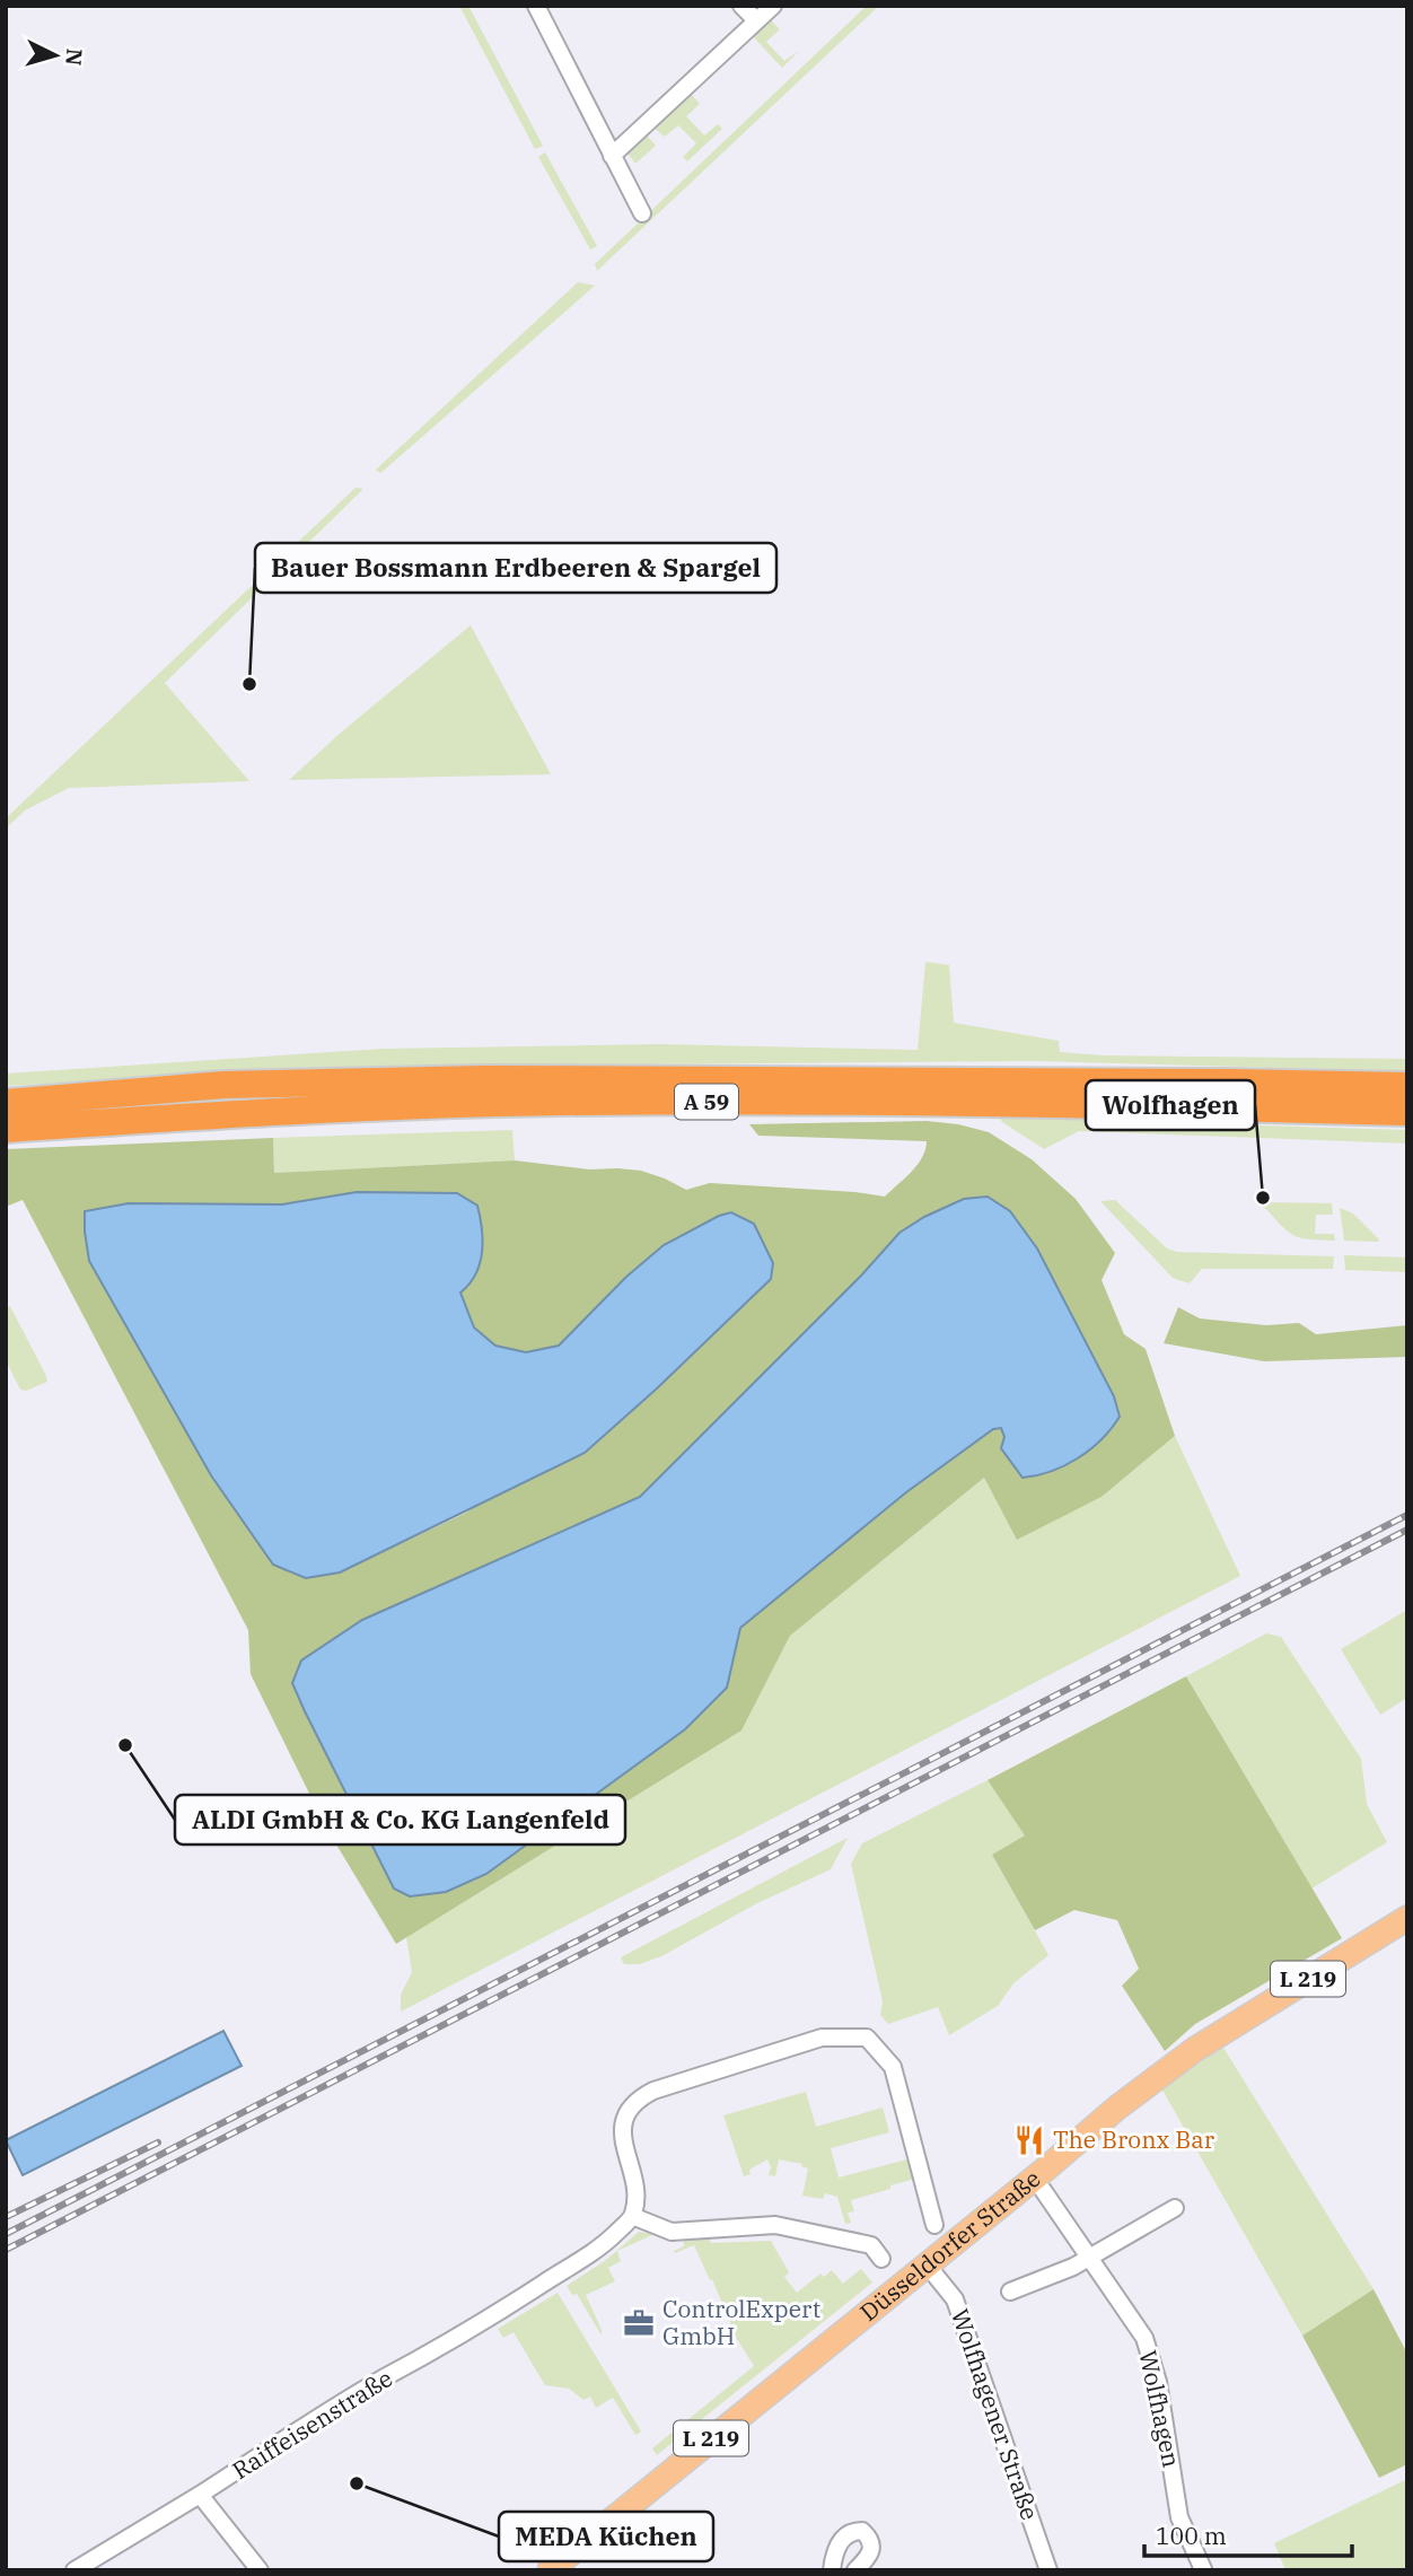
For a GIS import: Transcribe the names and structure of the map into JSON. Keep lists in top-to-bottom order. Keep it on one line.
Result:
{"streets":{"highway":["A 59"],"main road":["L 219","Düsseldorfer Straße"],"street":["Wolfhagen","Wolfhagener Straße","Raiffeisenstraße"]},"crossings":[["Düsseldorfer Straße","Wolfhagener Straße"]],"places":{"other":["Bauer Bossmann Erdbeeren & Spargel","Wolfhagen","ALDI GmbH & Co. KG Langenfeld","MEDA Küchen"],"restaurant":["The Bronx Bar"],"office":["ControlExpert GmbH"]},"scale_bar":"100 m","north":"right"}
